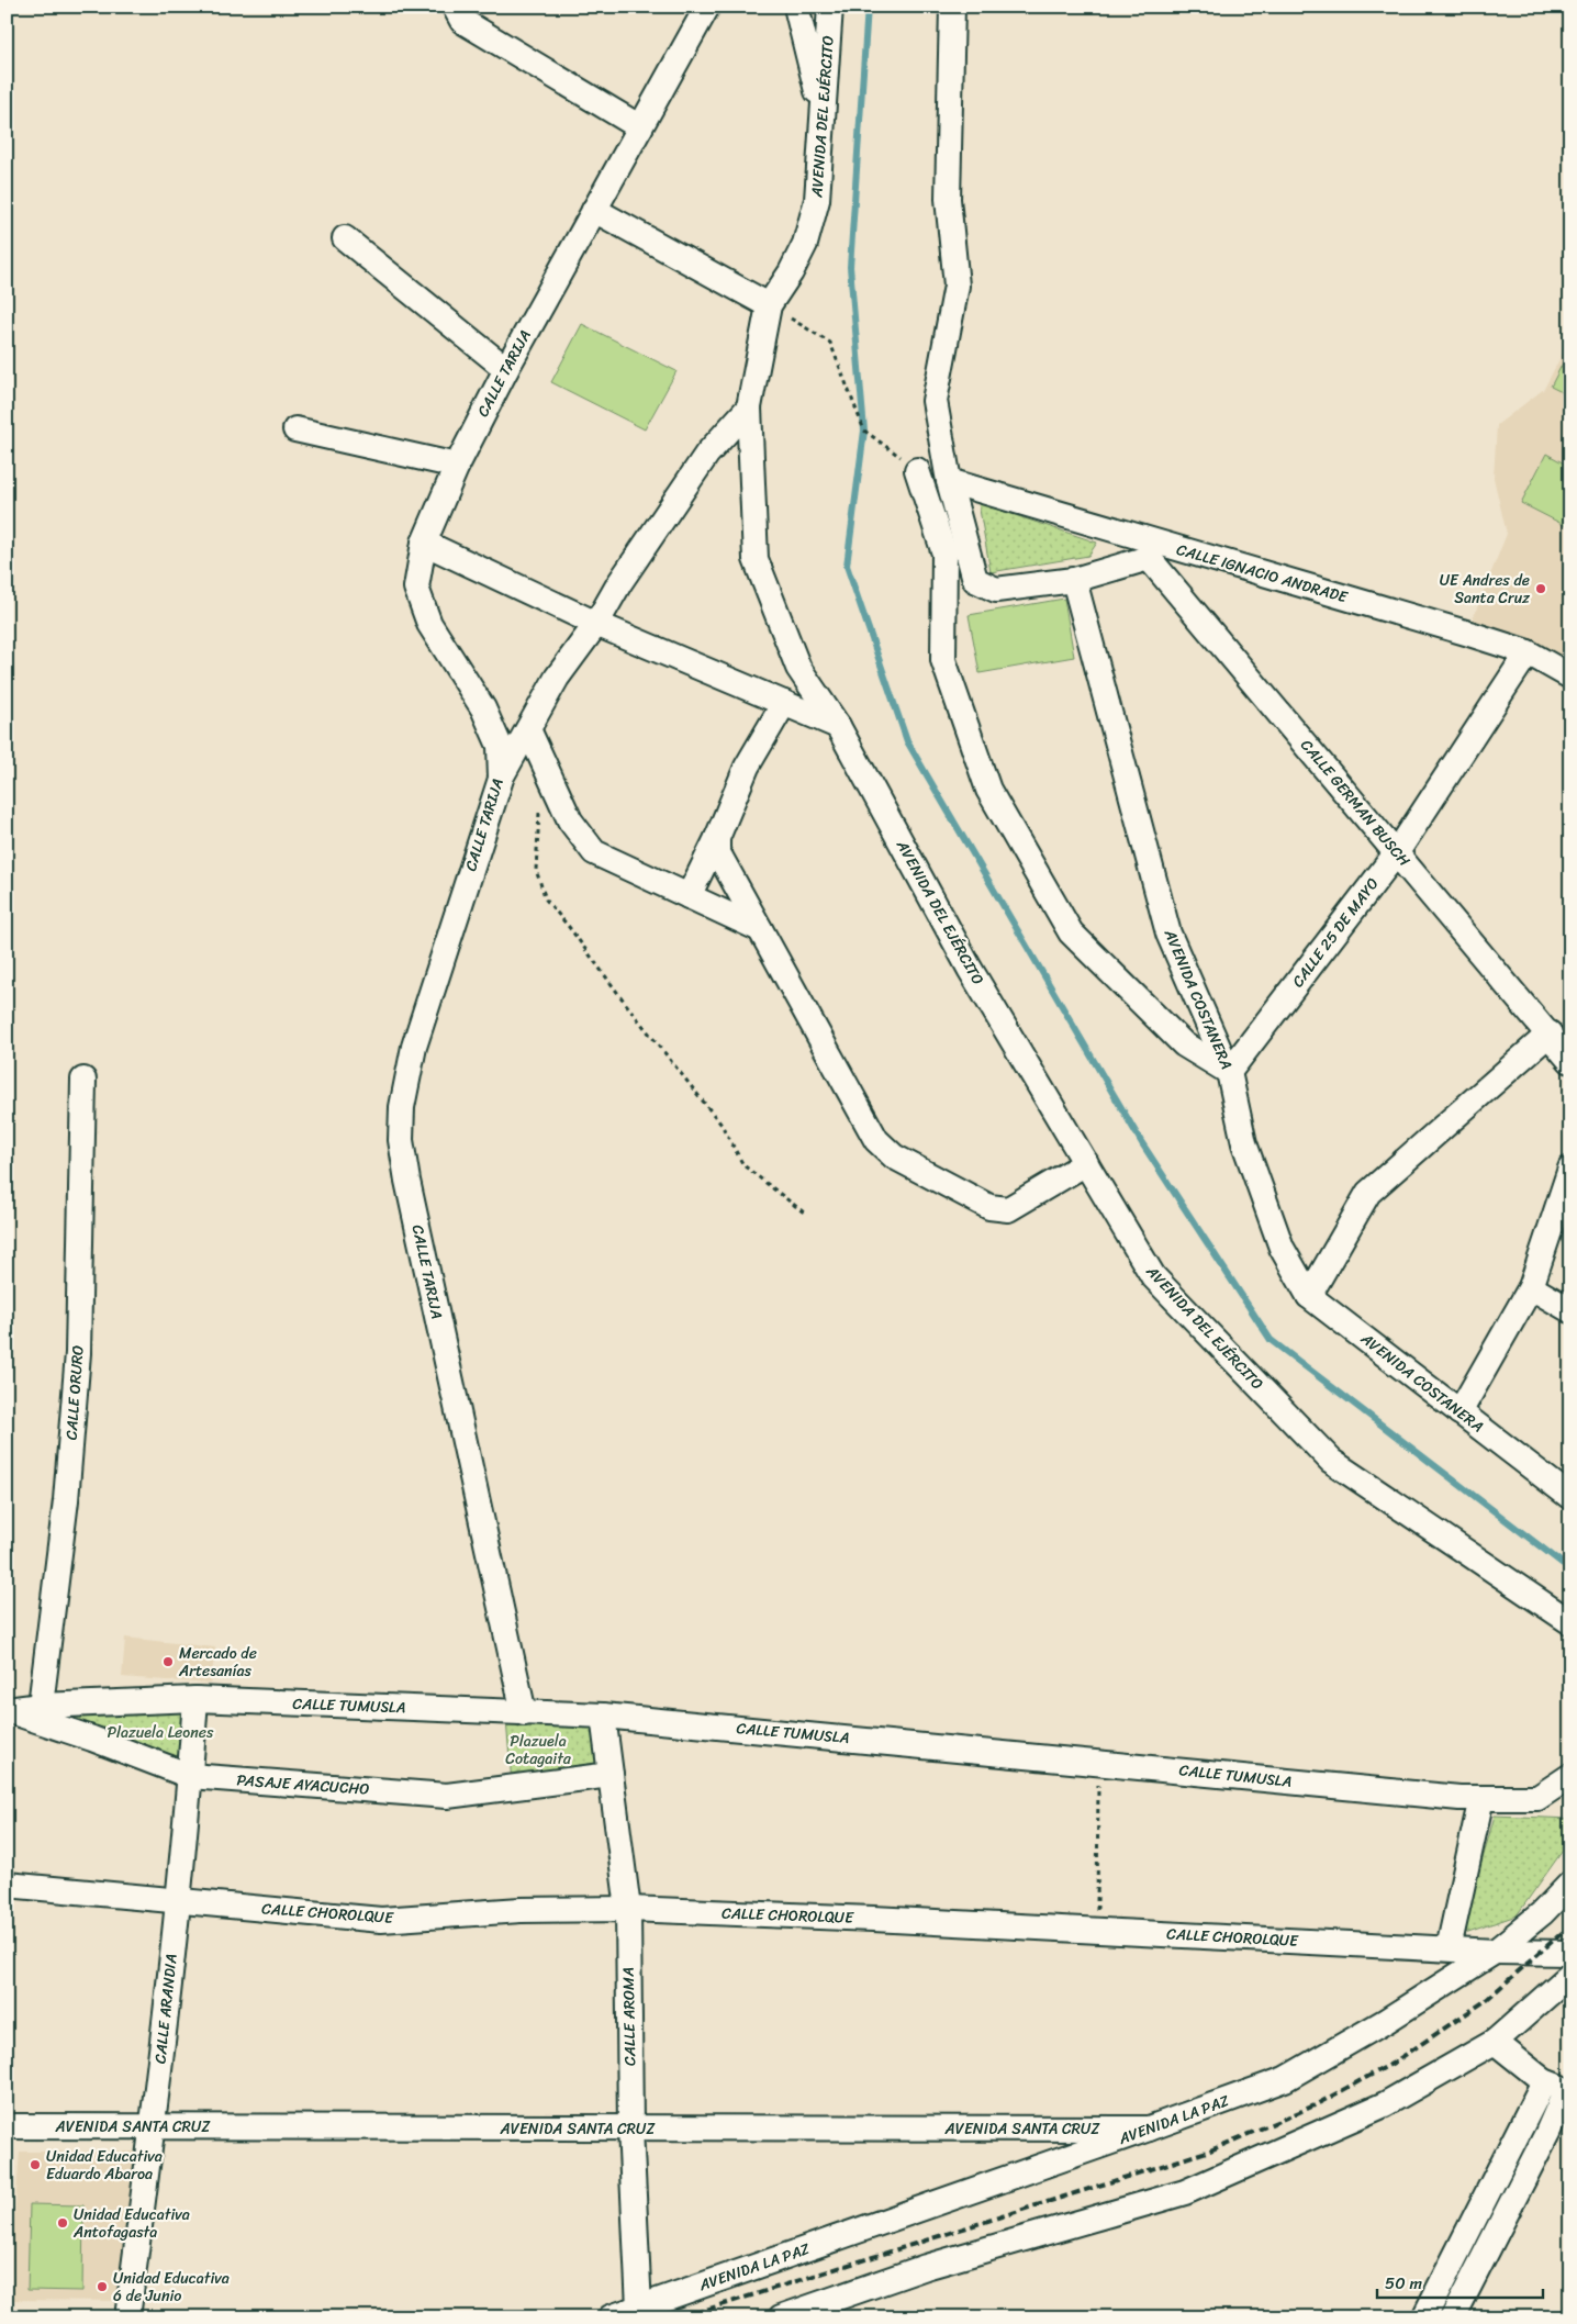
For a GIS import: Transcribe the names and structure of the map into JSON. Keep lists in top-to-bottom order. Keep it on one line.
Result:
{"streets":{"street":["AVENIDA DEL EJÉRCITO","CALLE TARIJA","CALLE IGNACIO ANDRADE","CALLE GERMAN BUSCH","CALLE 25 DE MAYO","AVENIDA COSTANERA","CALLE ORURO","CALLE TUMUSLA","PASAJE AYACUCHO","CALLE CHOROLQUE","CALLE ARANDIA","CALLE AROMA","AVENIDA LA PAZ","AVENIDA SANTA CRUZ"]},"crossings":[["CALLE TARIJA","CALLE TUMUSLA"],["CALLE IGNACIO ANDRADE","CALLE GERMAN BUSCH"],["CALLE IGNACIO ANDRADE","CALLE 25 DE MAYO"],["CALLE GERMAN BUSCH","CALLE 25 DE MAYO"],["CALLE 25 DE MAYO","AVENIDA COSTANERA"],["CALLE ORURO","CALLE TUMUSLA"],["CALLE TUMUSLA","PASAJE AYACUCHO"],["CALLE TUMUSLA","CALLE ARANDIA"],["CALLE TUMUSLA","CALLE AROMA"],["PASAJE AYACUCHO","CALLE ARANDIA"],["PASAJE AYACUCHO","CALLE AROMA"],["CALLE CHOROLQUE","CALLE ARANDIA"],["CALLE CHOROLQUE","CALLE AROMA"],["CALLE CHOROLQUE","AVENIDA LA PAZ"],["CALLE ARANDIA","AVENIDA SANTA CRUZ"],["CALLE AROMA","AVENIDA LA PAZ"],["CALLE AROMA","AVENIDA SANTA CRUZ"],["AVENIDA LA PAZ","AVENIDA SANTA CRUZ"]],"parks":["Plazuela Leones","Plazuela Cotagaita"],"places":["UE Andres de Santa Cruz","Mercado de Artesanías","Unidad Educativa Eduardo Abaroa","Unidad Educativa Antofagasta","Unidad Educativa 6 de Junio"],"scale_bar":"50 m"}
